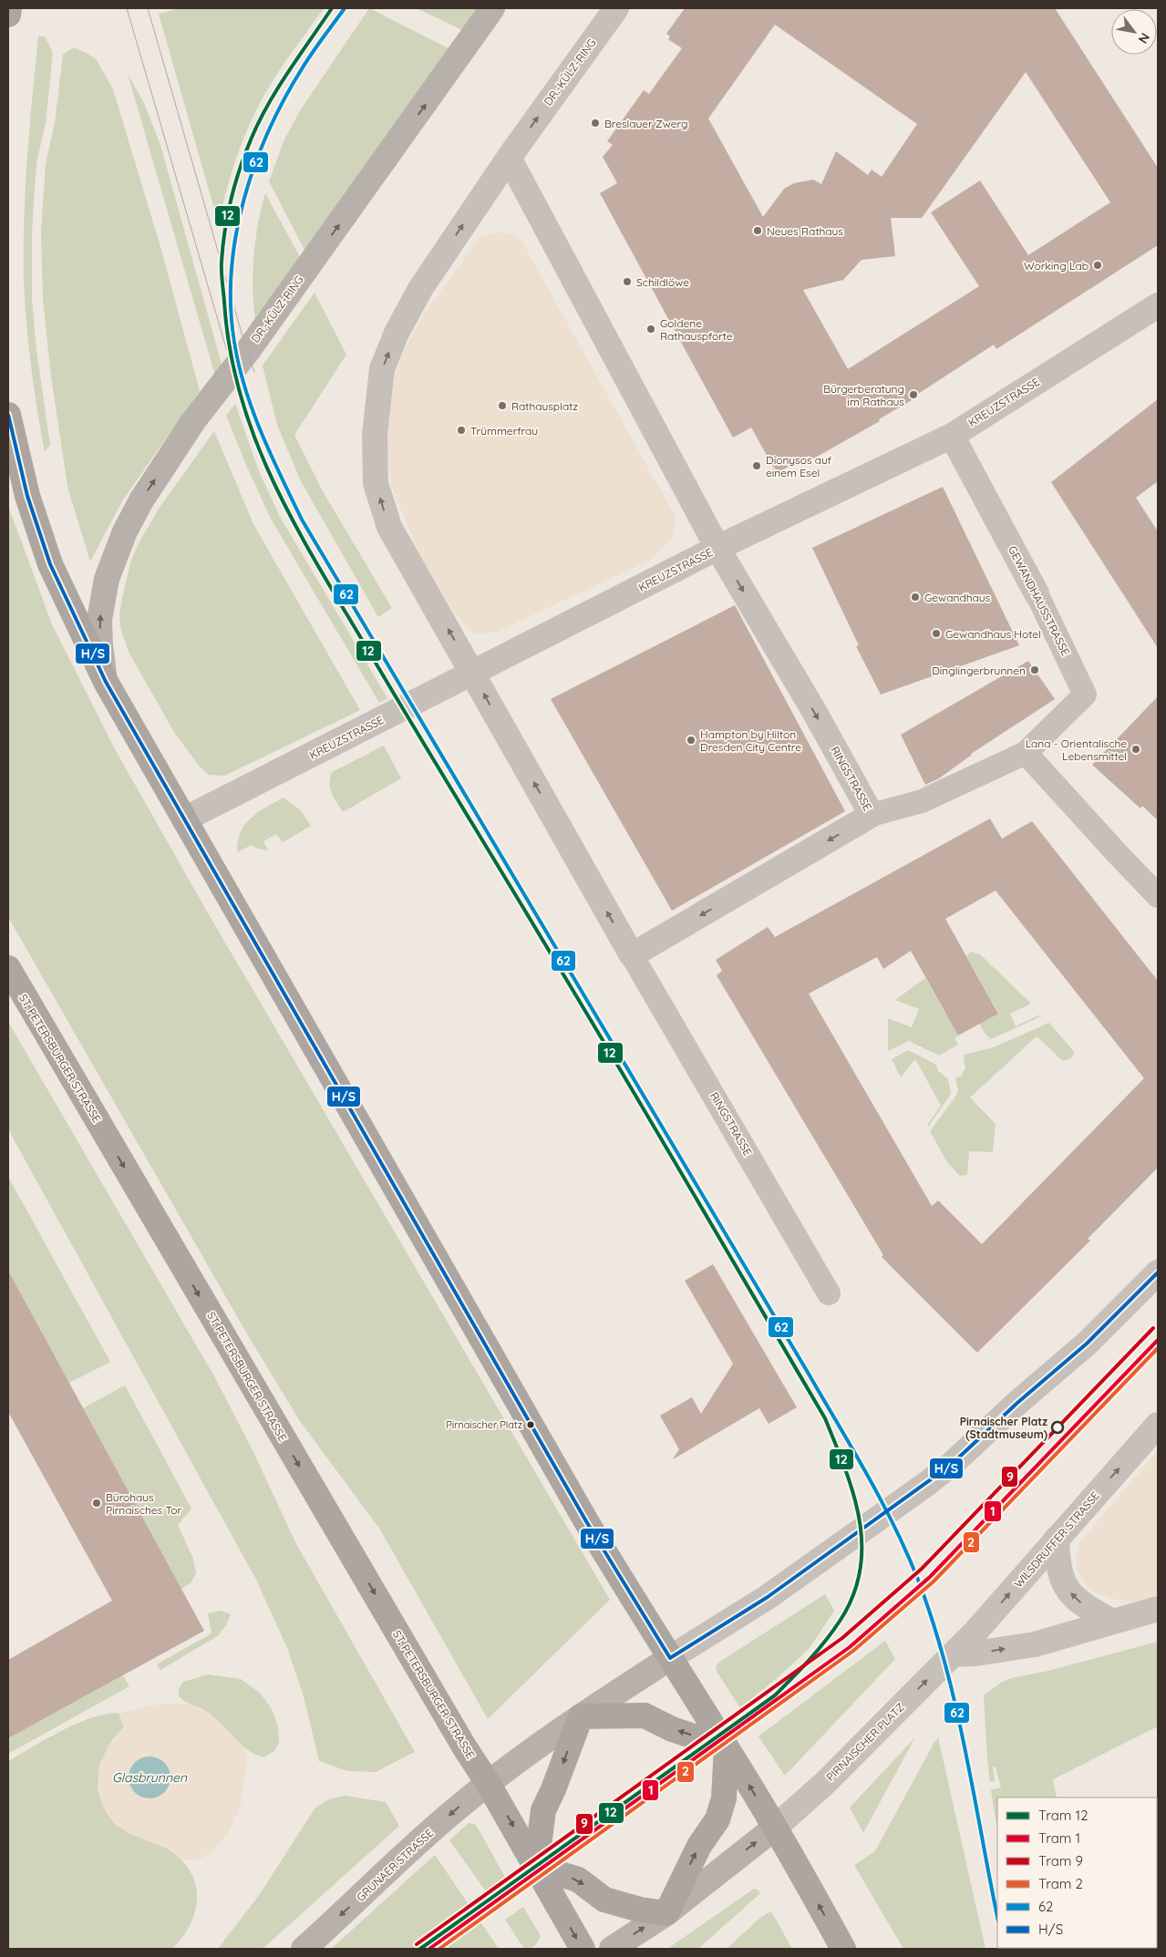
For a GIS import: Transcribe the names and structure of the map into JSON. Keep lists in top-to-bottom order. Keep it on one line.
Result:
{"streets":{"main road":["DR.-KÜLZ-RING","ST. PETERSBURGER STRASSE","PIRNAISCHER PLATZ","GRUNAER STRASSE"],"street":["KREUZSTRASSE","GEWANDHAUSSTRASSE","RINGSTRASSE","WILSDRUFFER STRASSE"]},"crossings":[["DR.-KÜLZ-RING","KREUZSTRASSE"],["DR.-KÜLZ-RING","RINGSTRASSE"],["KREUZSTRASSE","GEWANDHAUSSTRASSE"],["KREUZSTRASSE","RINGSTRASSE"],["GEWANDHAUSSTRASSE","RINGSTRASSE"],["ST. PETERSBURGER STRASSE","GRUNAER STRASSE"],["WILSDRUFFER STRASSE","PIRNAISCHER PLATZ"]],"one_way":["DR.-KÜLZ-RING","GRUNAER STRASSE"],"water":["Glasbrunnen"],"places":["Breslauer Zwerg","Neues Rathaus","Working Lab","Schildlöwe","Goldene Rathauspforte","Bürgerberatung im Rathaus","Rathausplatz","Trümmerfrau","Dionysos auf einem Esel","Gewandhaus","Gewandhaus Hotel","Dinglingerbrunnen","Hampton by Hilton Dresden City Centre","Lana - Orientalische Lebensmittel","Pirnaischer Platz","Pirnaischer Platz (Stadtmuseum)","Bürohaus Pirnaisches Tor"],"lines":["tram line 12","transit line 62","transit line H/S","tram line 9","tram line 1","tram line 2"],"legend":["Tram 12","Tram 1","Tram 9","Tram 2","62","H/S"],"north":"bottom right"}
